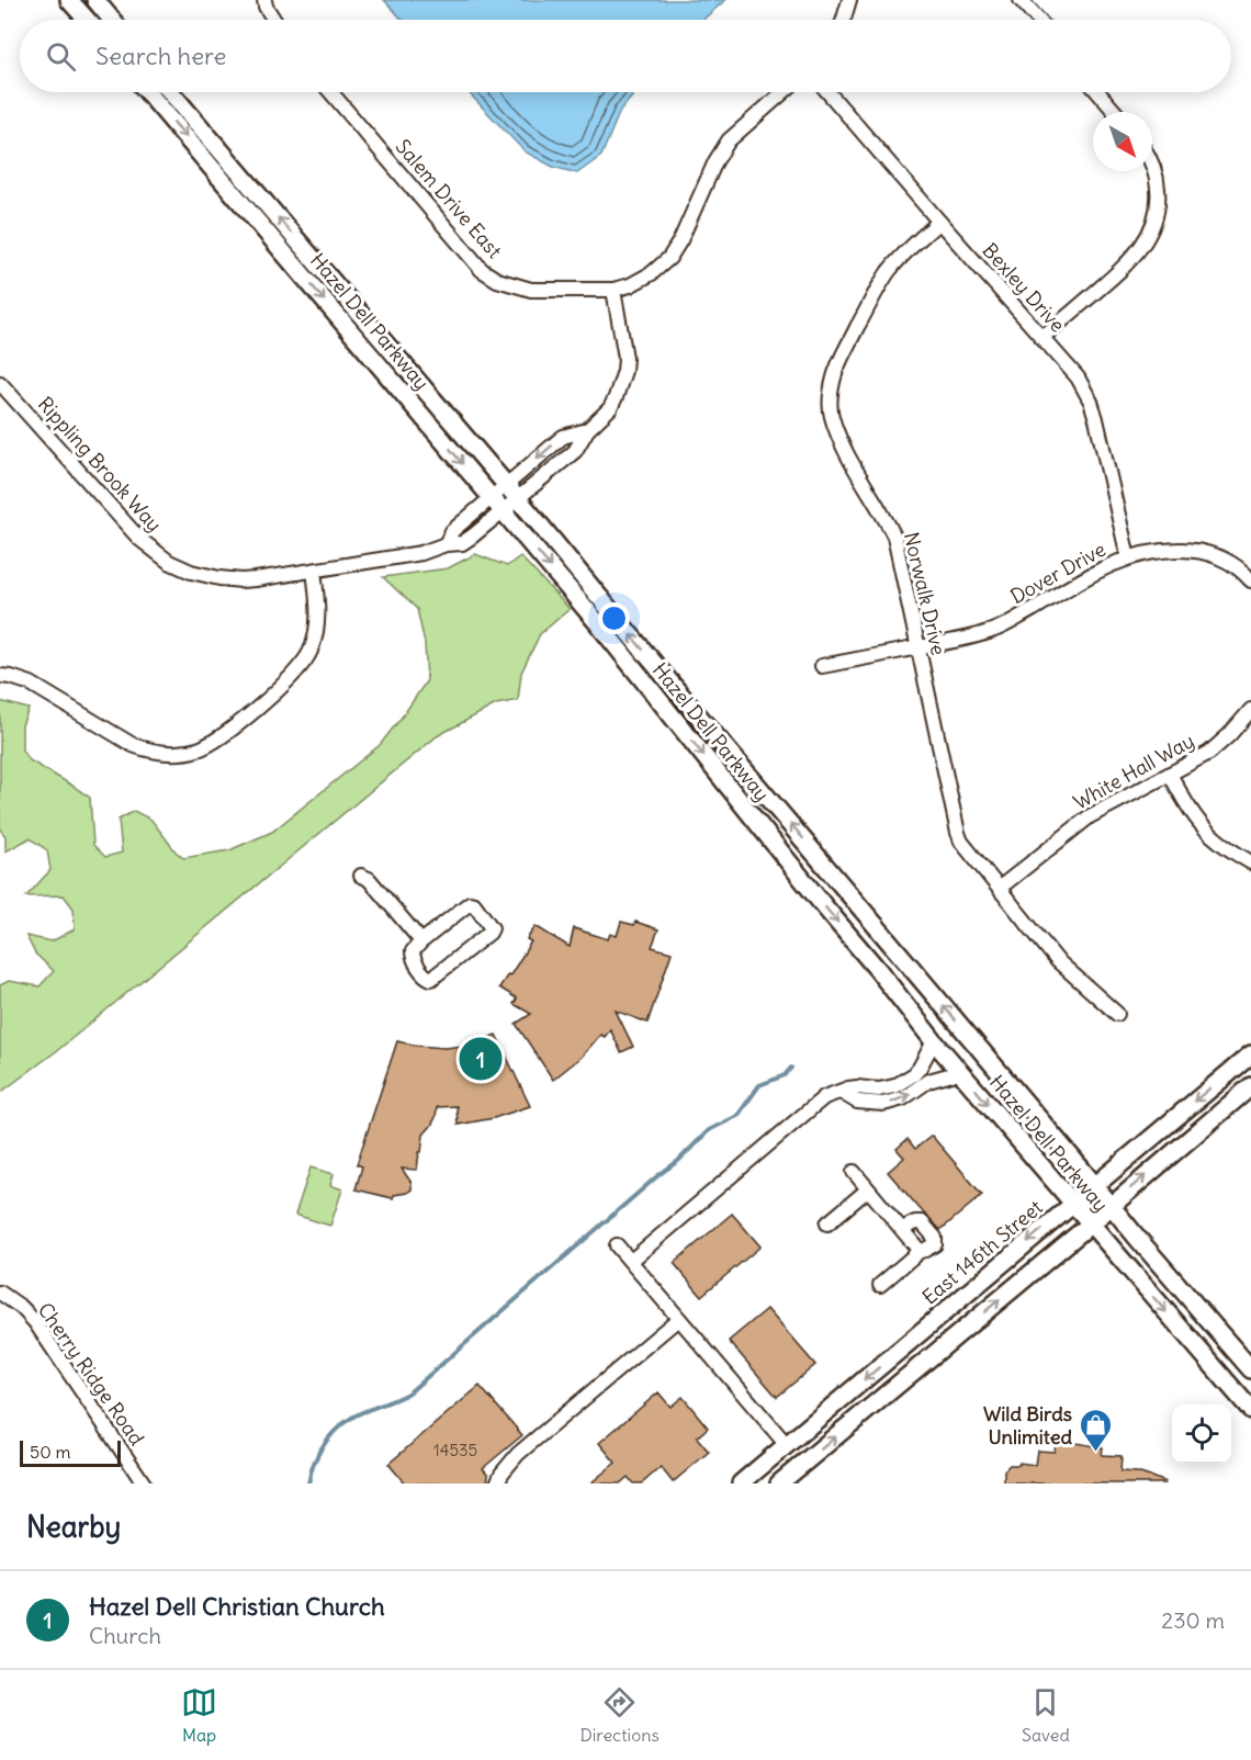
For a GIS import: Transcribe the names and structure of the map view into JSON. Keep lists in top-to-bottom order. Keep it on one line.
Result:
{"streets":{"main road":["Hazel Dell Parkway","East 146th Street"],"street":["Salem Drive East","Bexley Drive","Rippling Brook Way","Dover Drive","Norwalk Drive","White Hall Way","Cherry Ridge Road"]},"crossings":[["Bexley Drive","Dover Drive"],["Bexley Drive","Norwalk Drive"],["Hazel Dell Parkway","Rippling Brook Way"],["Hazel Dell Parkway","East 146th Street"],["Dover Drive","Norwalk Drive"],["Norwalk Drive","White Hall Way"]],"places":{"shop":["Wild Birds Unlimited"]},"house_numbers":["14535"],"scale_bar":"50 m","north":"bottom right","page":{"search":"Search here","pins":"1","scale":"50 m","heading":"Nearby","list":[{"mark":"1","name":"Hazel Dell Christian Church","note":"Church","value":"230 m"}],"nav":["Map","Directions","Saved"]}}
